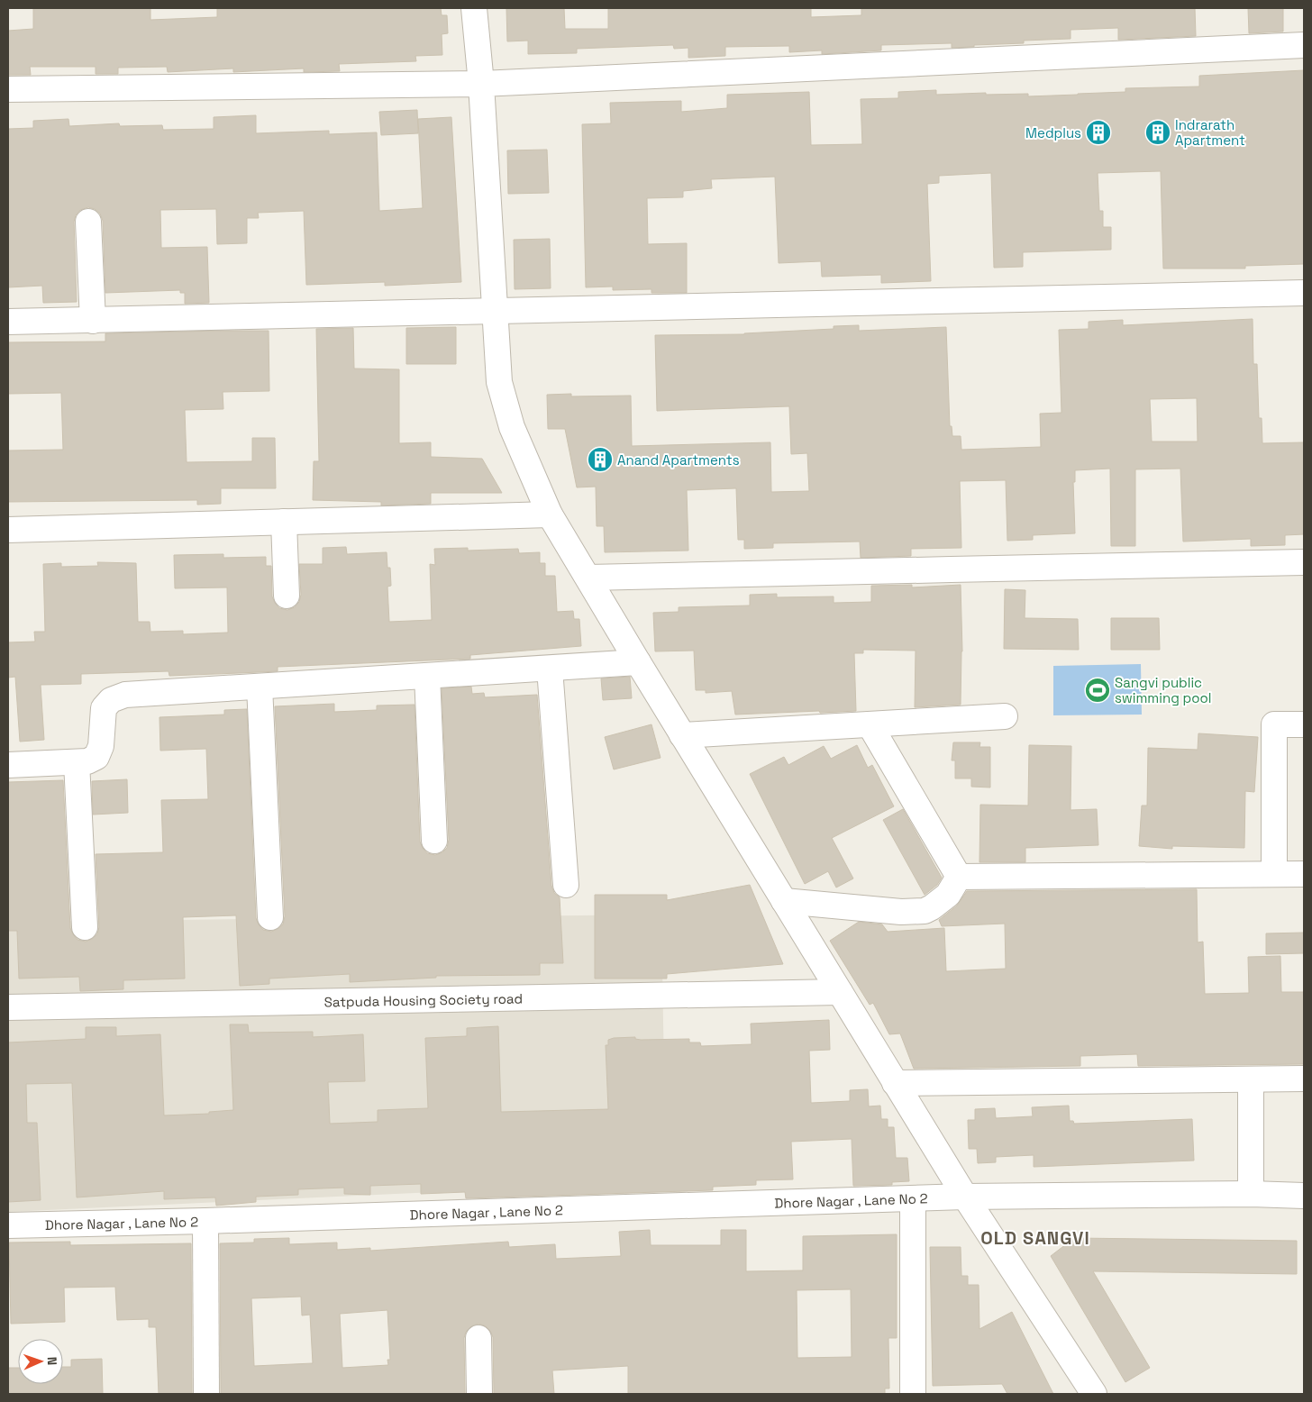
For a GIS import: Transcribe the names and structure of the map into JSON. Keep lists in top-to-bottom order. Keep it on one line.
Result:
{"streets":{"street":["Satpuda Housing Society road","Dhore Nagar , Lane No 2"]},"districts":["OLD SANGVI"],"places":{"building":["Medplus","Indrarath Apartment","Anand Apartments"],"sports":["Sangvi public swimming pool"]},"north":"right"}
